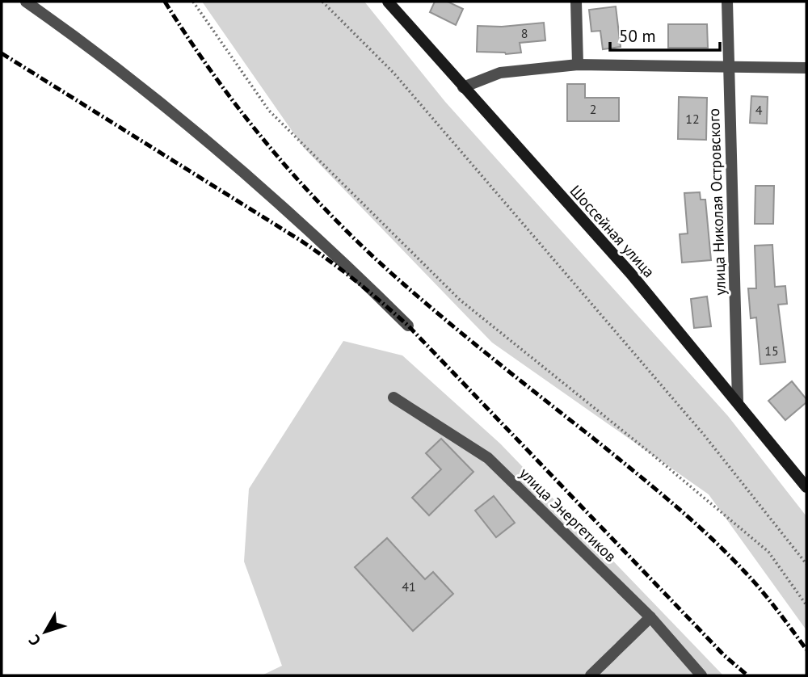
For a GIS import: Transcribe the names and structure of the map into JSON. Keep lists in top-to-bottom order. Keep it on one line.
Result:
{"streets":{"main road":["Шоссейная улица"],"street":["улица Николая Островского","улица Энергетиков"]},"crossings":[["улица Николая Островского","Шоссейная улица"]],"house_numbers":["8","2","4","12","15","41"],"scale_bar":"50 m","north":"bottom left"}
